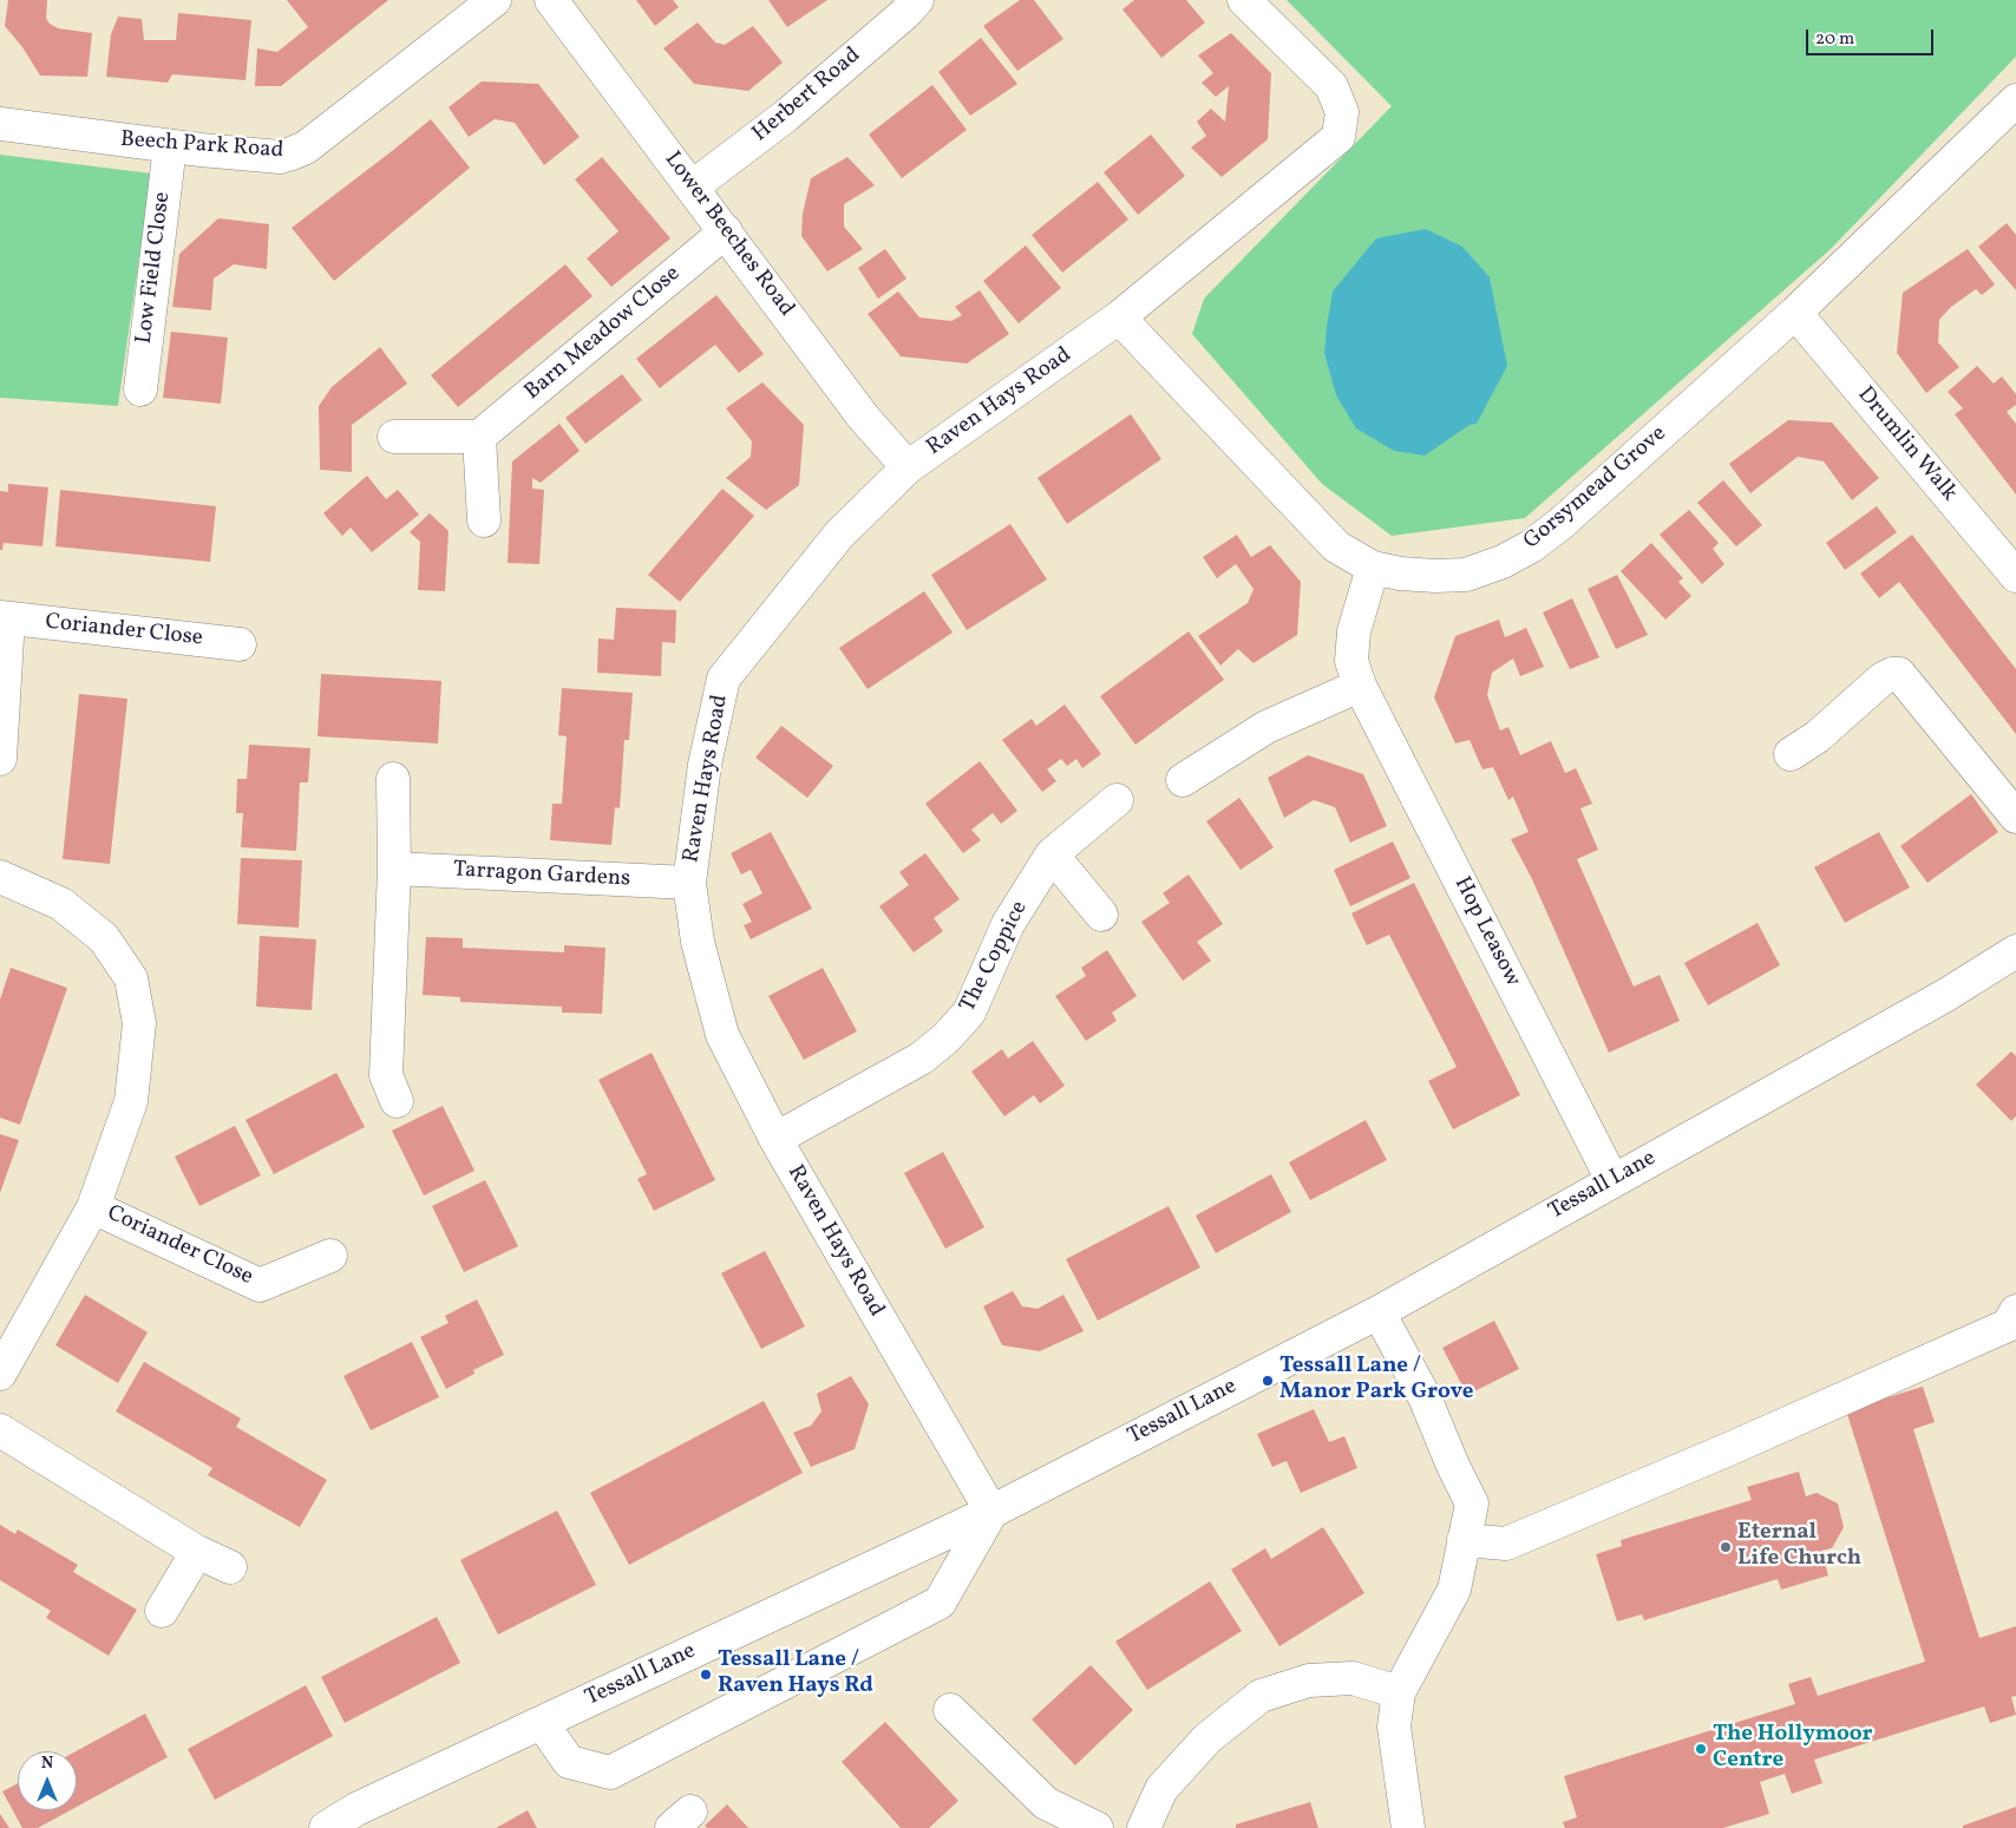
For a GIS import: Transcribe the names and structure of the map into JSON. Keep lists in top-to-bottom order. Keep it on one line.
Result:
{"streets":{"street":["Herbert Road","Beech Park Road","Lower Beeches Road","Low Field Close","Barn Meadow Close","Raven Hays Road","Drumlin Walk","Gorsymead Grove","Coriander Close","Tarragon Gardens","Hop Leasow","The Coppice","Tessall Lane"]},"crossings":[["Herbert Road","Lower Beeches Road"],["Beech Park Road","Low Field Close"],["Lower Beeches Road","Barn Meadow Close"],["Lower Beeches Road","Raven Hays Road"],["Raven Hays Road","Gorsymead Grove"],["Raven Hays Road","Tarragon Gardens"],["Raven Hays Road","The Coppice"],["Raven Hays Road","Tessall Lane"],["Drumlin Walk","Gorsymead Grove"],["Gorsymead Grove","Hop Leasow"],["Hop Leasow","Tessall Lane"]],"places":["Tessall Lane / Manor Park Grove","Eternal Life Church","Tessall Lane / Raven Hays Rd","The Hollymoor Centre"],"scale_bar":"20 m","north":"top"}
